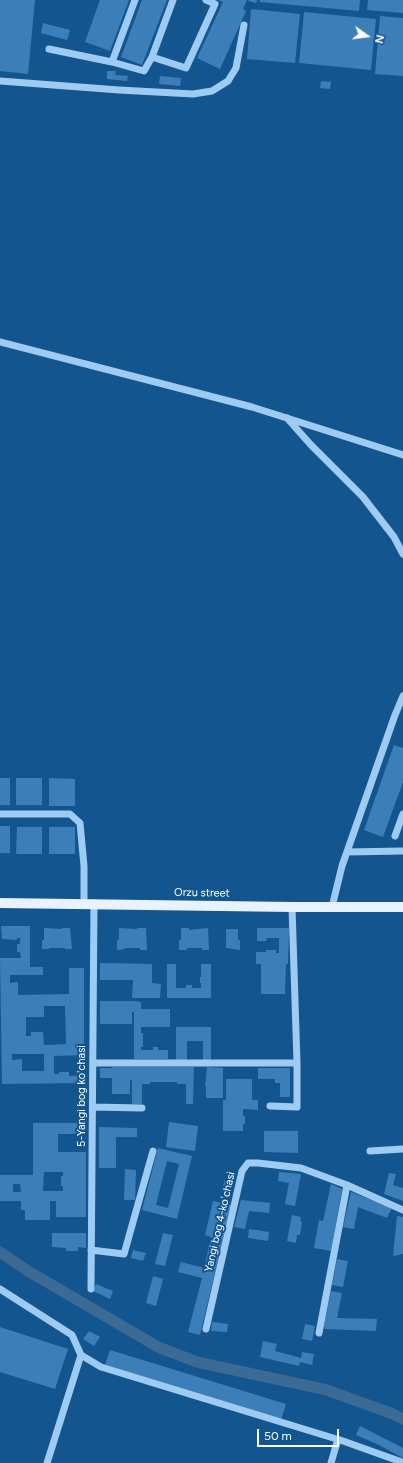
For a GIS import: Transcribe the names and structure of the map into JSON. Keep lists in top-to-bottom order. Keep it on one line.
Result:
{"streets":{"main road":["Orzu street"],"street":["5-Yangi bog koʼchasi","Yangi bog 4-koʼchasi"]},"crossings":[["Orzu street","5-Yangi bog koʼchasi"]],"scale_bar":"50 m","north":"right"}
